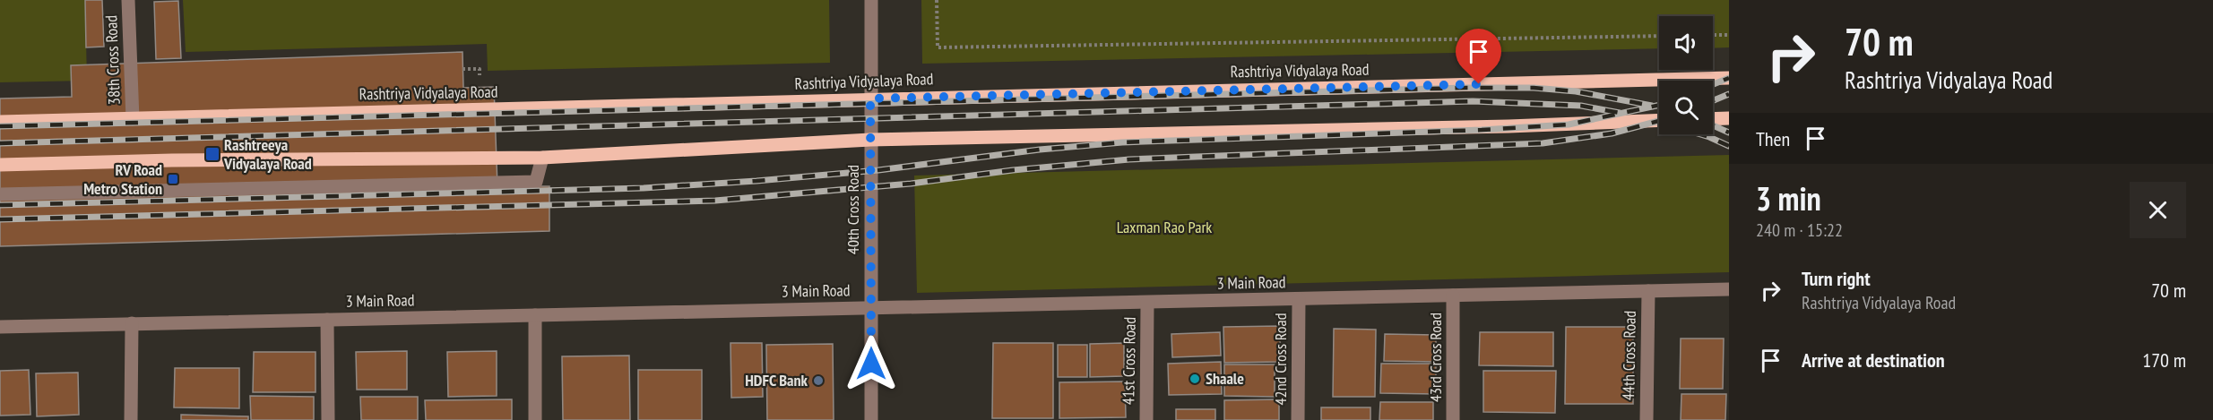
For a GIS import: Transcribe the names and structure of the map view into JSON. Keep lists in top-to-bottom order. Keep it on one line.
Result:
{"streets":{"main road":["Rashtriya Vidyalaya Road"],"street":["38th Cross Road","40th Cross Road","3 Main Road","44th Cross Road","43rd Cross Road","42nd Cross Road","41st Cross Road"]},"crossings":[["38th Cross Road","Rashtriya Vidyalaya Road"],["Rashtriya Vidyalaya Road","40th Cross Road"],["40th Cross Road","3 Main Road"],["3 Main Road","44th Cross Road"],["3 Main Road","43rd Cross Road"],["3 Main Road","42nd Cross Road"],["3 Main Road","41st Cross Road"]],"parks":["Laxman Rao Park"],"places":{"transit":["Rashtreeya Vidyalaya Road","RV Road Metro Station"],"other":["Shaale","HDFC Bank"]},"page":{"turn":["70 m","Rashtriya Vidyalaya Road"],"then":"Then","heading":["3 min","240 m · 15:22"],"list":[{"name":"Turn right","note":"Rashtriya Vidyalaya Road","value":"70 m"},{"name":"Arrive at destination","value":"170 m"}]}}
